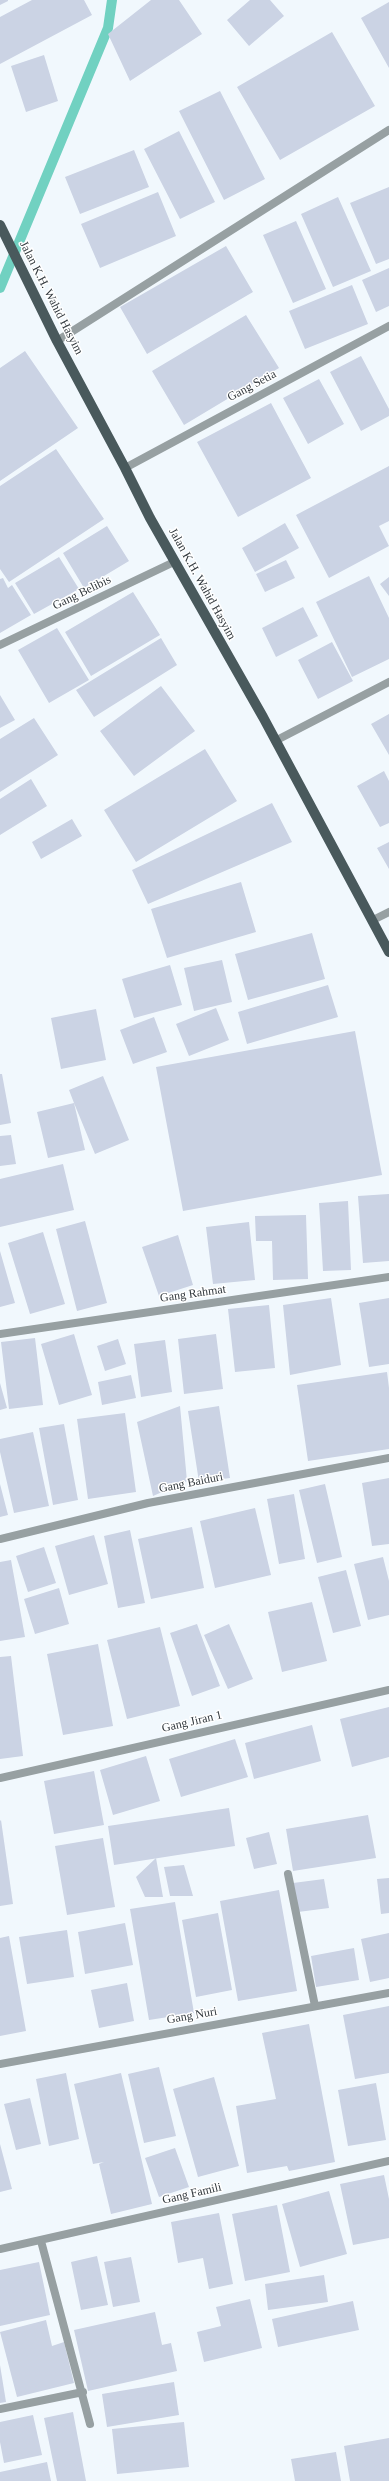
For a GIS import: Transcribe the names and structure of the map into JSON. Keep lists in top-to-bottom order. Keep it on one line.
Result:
{"streets":{"main road":["Jalan K.H. Wahid Hasyim"],"street":["Gang Setia","Gang Belibis","Gang Rahmat","Gang Baiduri","Gang Jiran 1","Gang Nuri","Gang Famili"]},"crossings":[["Jalan K.H. Wahid Hasyim","Gang Setia"],["Jalan K.H. Wahid Hasyim","Gang Belibis"]]}
